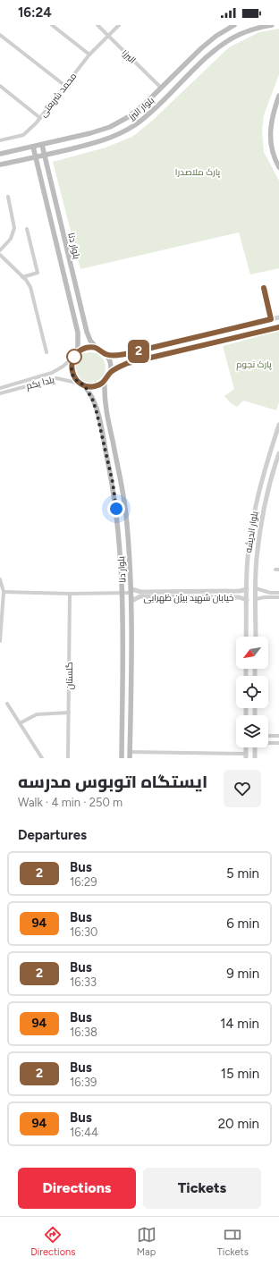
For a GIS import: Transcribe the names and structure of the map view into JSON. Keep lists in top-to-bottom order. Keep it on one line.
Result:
{"streets":{"main road":["بلوار البرز","بلوار دنا"],"street":["البرز۱","محمد شریعتی","یلدا یکم","بلوار اندیشه","خیابان شهید بیژن ظهرابی","گلستان"]},"crossings":[["البرز۱","محمد شریعتی"],["البرز۱","بلوار البرز"],["بلوار البرز","بلوار دنا"],["بلوار دنا","یلدا یکم"],["بلوار دنا","خیابان شهید بیژن ظهرابی"],["بلوار اندیشه","خیابان شهید بیژن ظهرابی"]],"parks":["پارک ملاصدرا","پارک نجوم"],"lines":["bus line 2"],"north":"bottom left","page":{"status":"16:24","on_map":"2","heading":[["ایستگاه اتوبوس مدرسه","Walk · 4 min · 250 m"],"Departures"],"list":[{"mark":"2","name":"Bus","note":"16:29","value":"5 min"},{"mark":"94","name":"Bus","note":"16:30","value":"6 min"},{"mark":"2","name":"Bus","note":"16:33","value":"9 min"},{"mark":"94","name":"Bus","note":"16:38","value":"14 min"},{"mark":"2","name":"Bus","note":"16:39","value":"15 min"},{"mark":"94","name":"Bus","note":"16:44","value":"20 min"}],"buttons":["Directions","Tickets"],"tabs":["Directions","Map","Tickets"]}}
